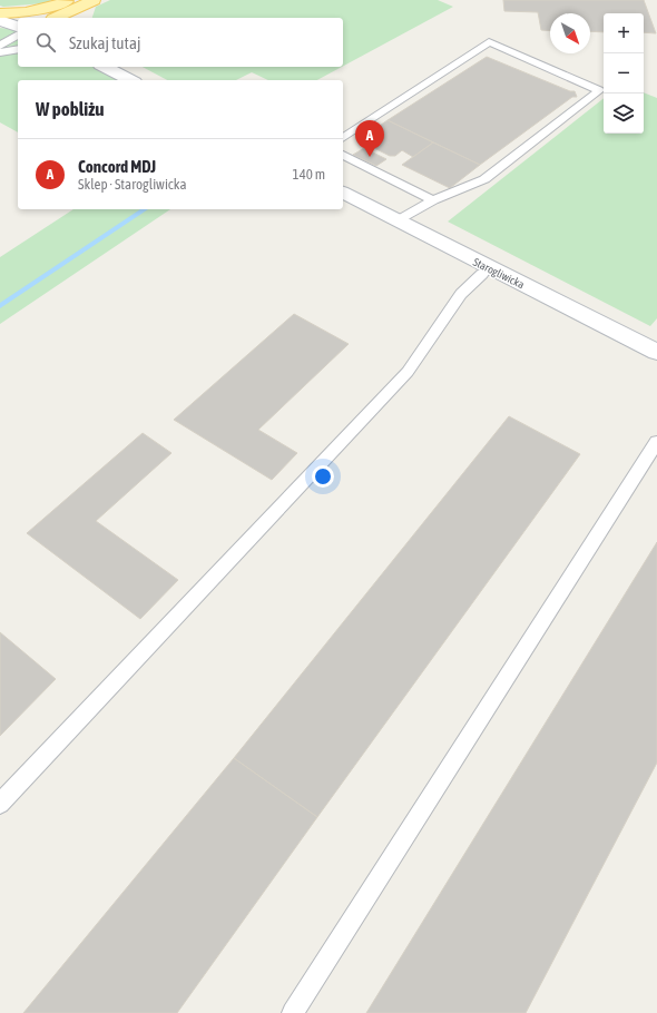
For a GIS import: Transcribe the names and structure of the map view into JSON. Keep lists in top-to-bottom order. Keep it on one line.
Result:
{"streets":{"street":["Starogliwicka"]},"north":"bottom right","page":{"map_buttons":["+","−"],"search":"Szukaj tutaj","heading":"W pobliżu","pins":"A","list":[{"mark":"A","name":"Concord MDJ","note":"Sklep · Starogliwicka","value":"140 m"}]}}
